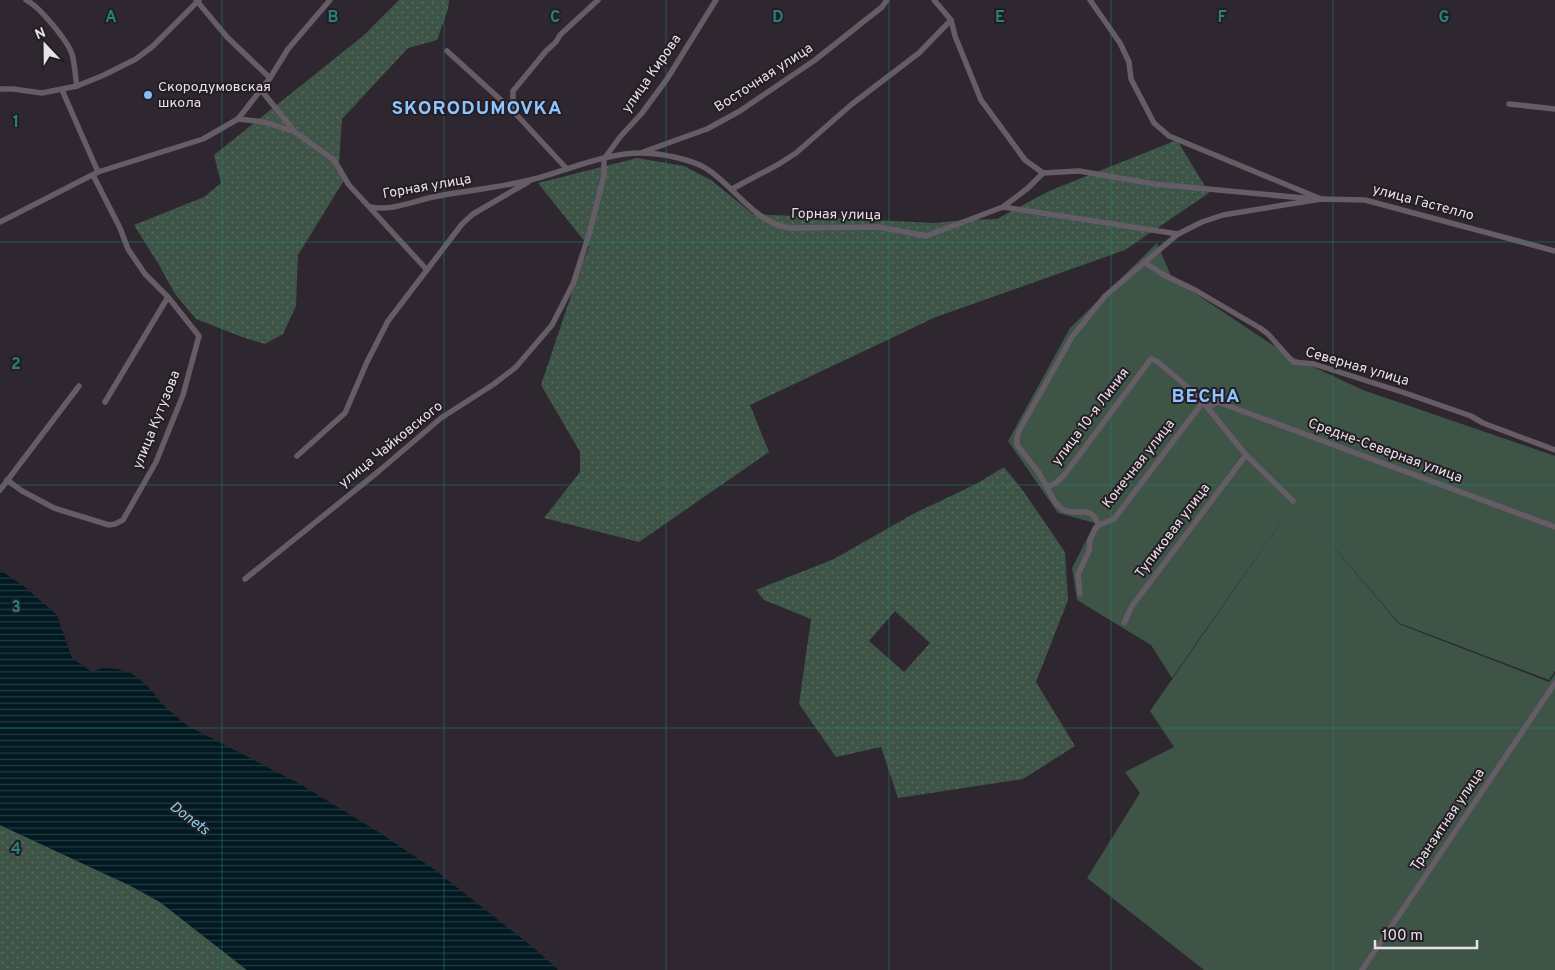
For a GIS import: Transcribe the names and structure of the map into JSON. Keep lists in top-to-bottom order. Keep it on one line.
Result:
{"streets":{"street":["улица Кирова","Восточная улица","Горная улица","улица Гастелло","Северная улица","улица 10-я Линия","улица Кутузова","улица Чайковского","Средне-Северная улица","Конечная улица","Тупиковая улица","Транзитная улица"]},"crossings":[["улица Кирова","Горная улица"],["улица Кирова","улица Чайковского"],["Восточная улица","Горная улица"],["Горная улица","улица Чайковского"],["улица 10-я Линия","Конечная улица"]],"districts":["SKORODUMOVKA","ВЕСНА"],"water":["Donets"],"places":["Скородумовская школа"],"scale_bar":"100 m","north":"top","grid":{"columns":["A","B","C","D","E","F","G"],"rows":["1","2","3","4"]}}
